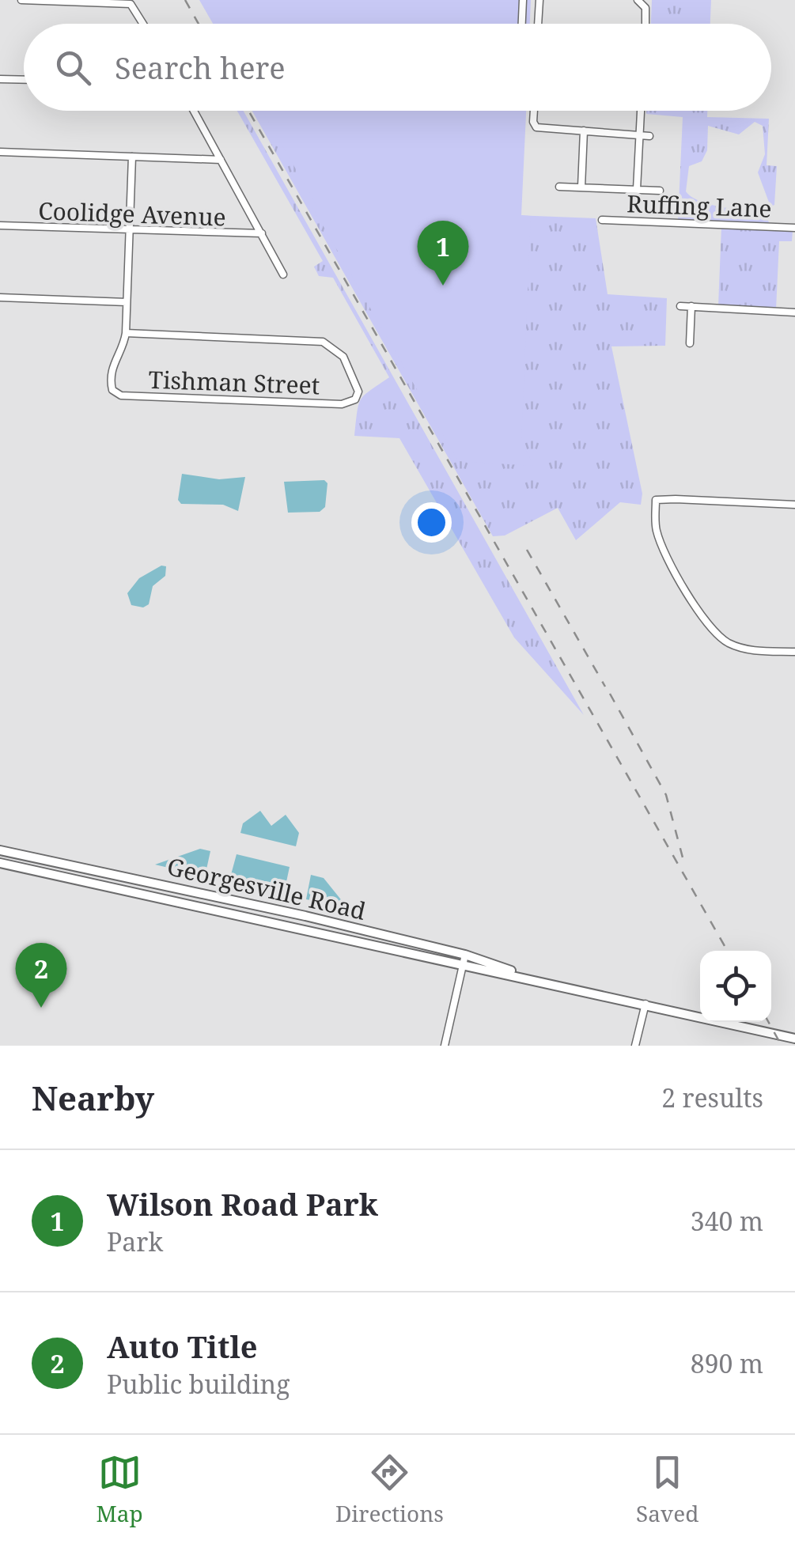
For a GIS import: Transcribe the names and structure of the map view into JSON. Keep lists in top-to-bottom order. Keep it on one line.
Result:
{"streets":{"main road":["Georgesville Road"],"street":["Ruffing Lane","Coolidge Avenue","Tishman Street"]},"page":{"search":"Search here","pins":["1","2"],"heading":["Nearby","2 results"],"list":[{"mark":"1","name":"Wilson Road Park","note":"Park","value":"340 m"},{"mark":"2","name":"Auto Title","note":"Public building","value":"890 m"}],"nav":["Map","Directions","Saved"]}}
